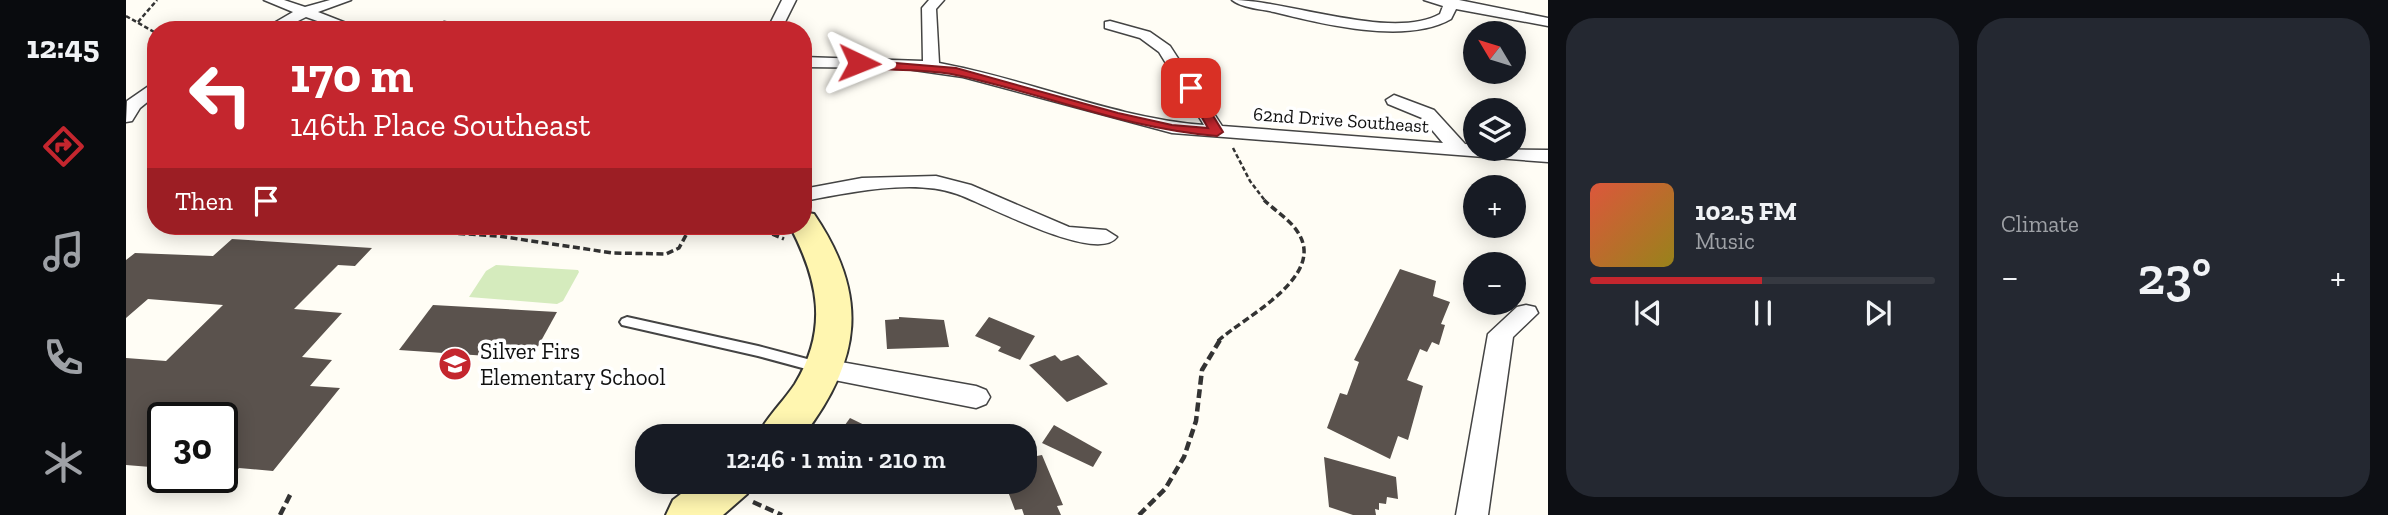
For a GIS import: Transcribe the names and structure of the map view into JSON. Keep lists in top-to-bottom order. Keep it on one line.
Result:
{"streets":{"street":["62nd Drive Southeast"]},"places":{"school or university":["Silver Firs Elementary School"]},"north":"top left","page":{"tabs":"12:45","tile":"Climate","map_buttons":["+","−"],"turn":["170 m","146th Place Southeast"],"then":"Then","song":["102.5 FM","Music"],"heat":["−","23°","+"],"limit":"30","trip":"12:46 · 1 min · 210 m"}}
